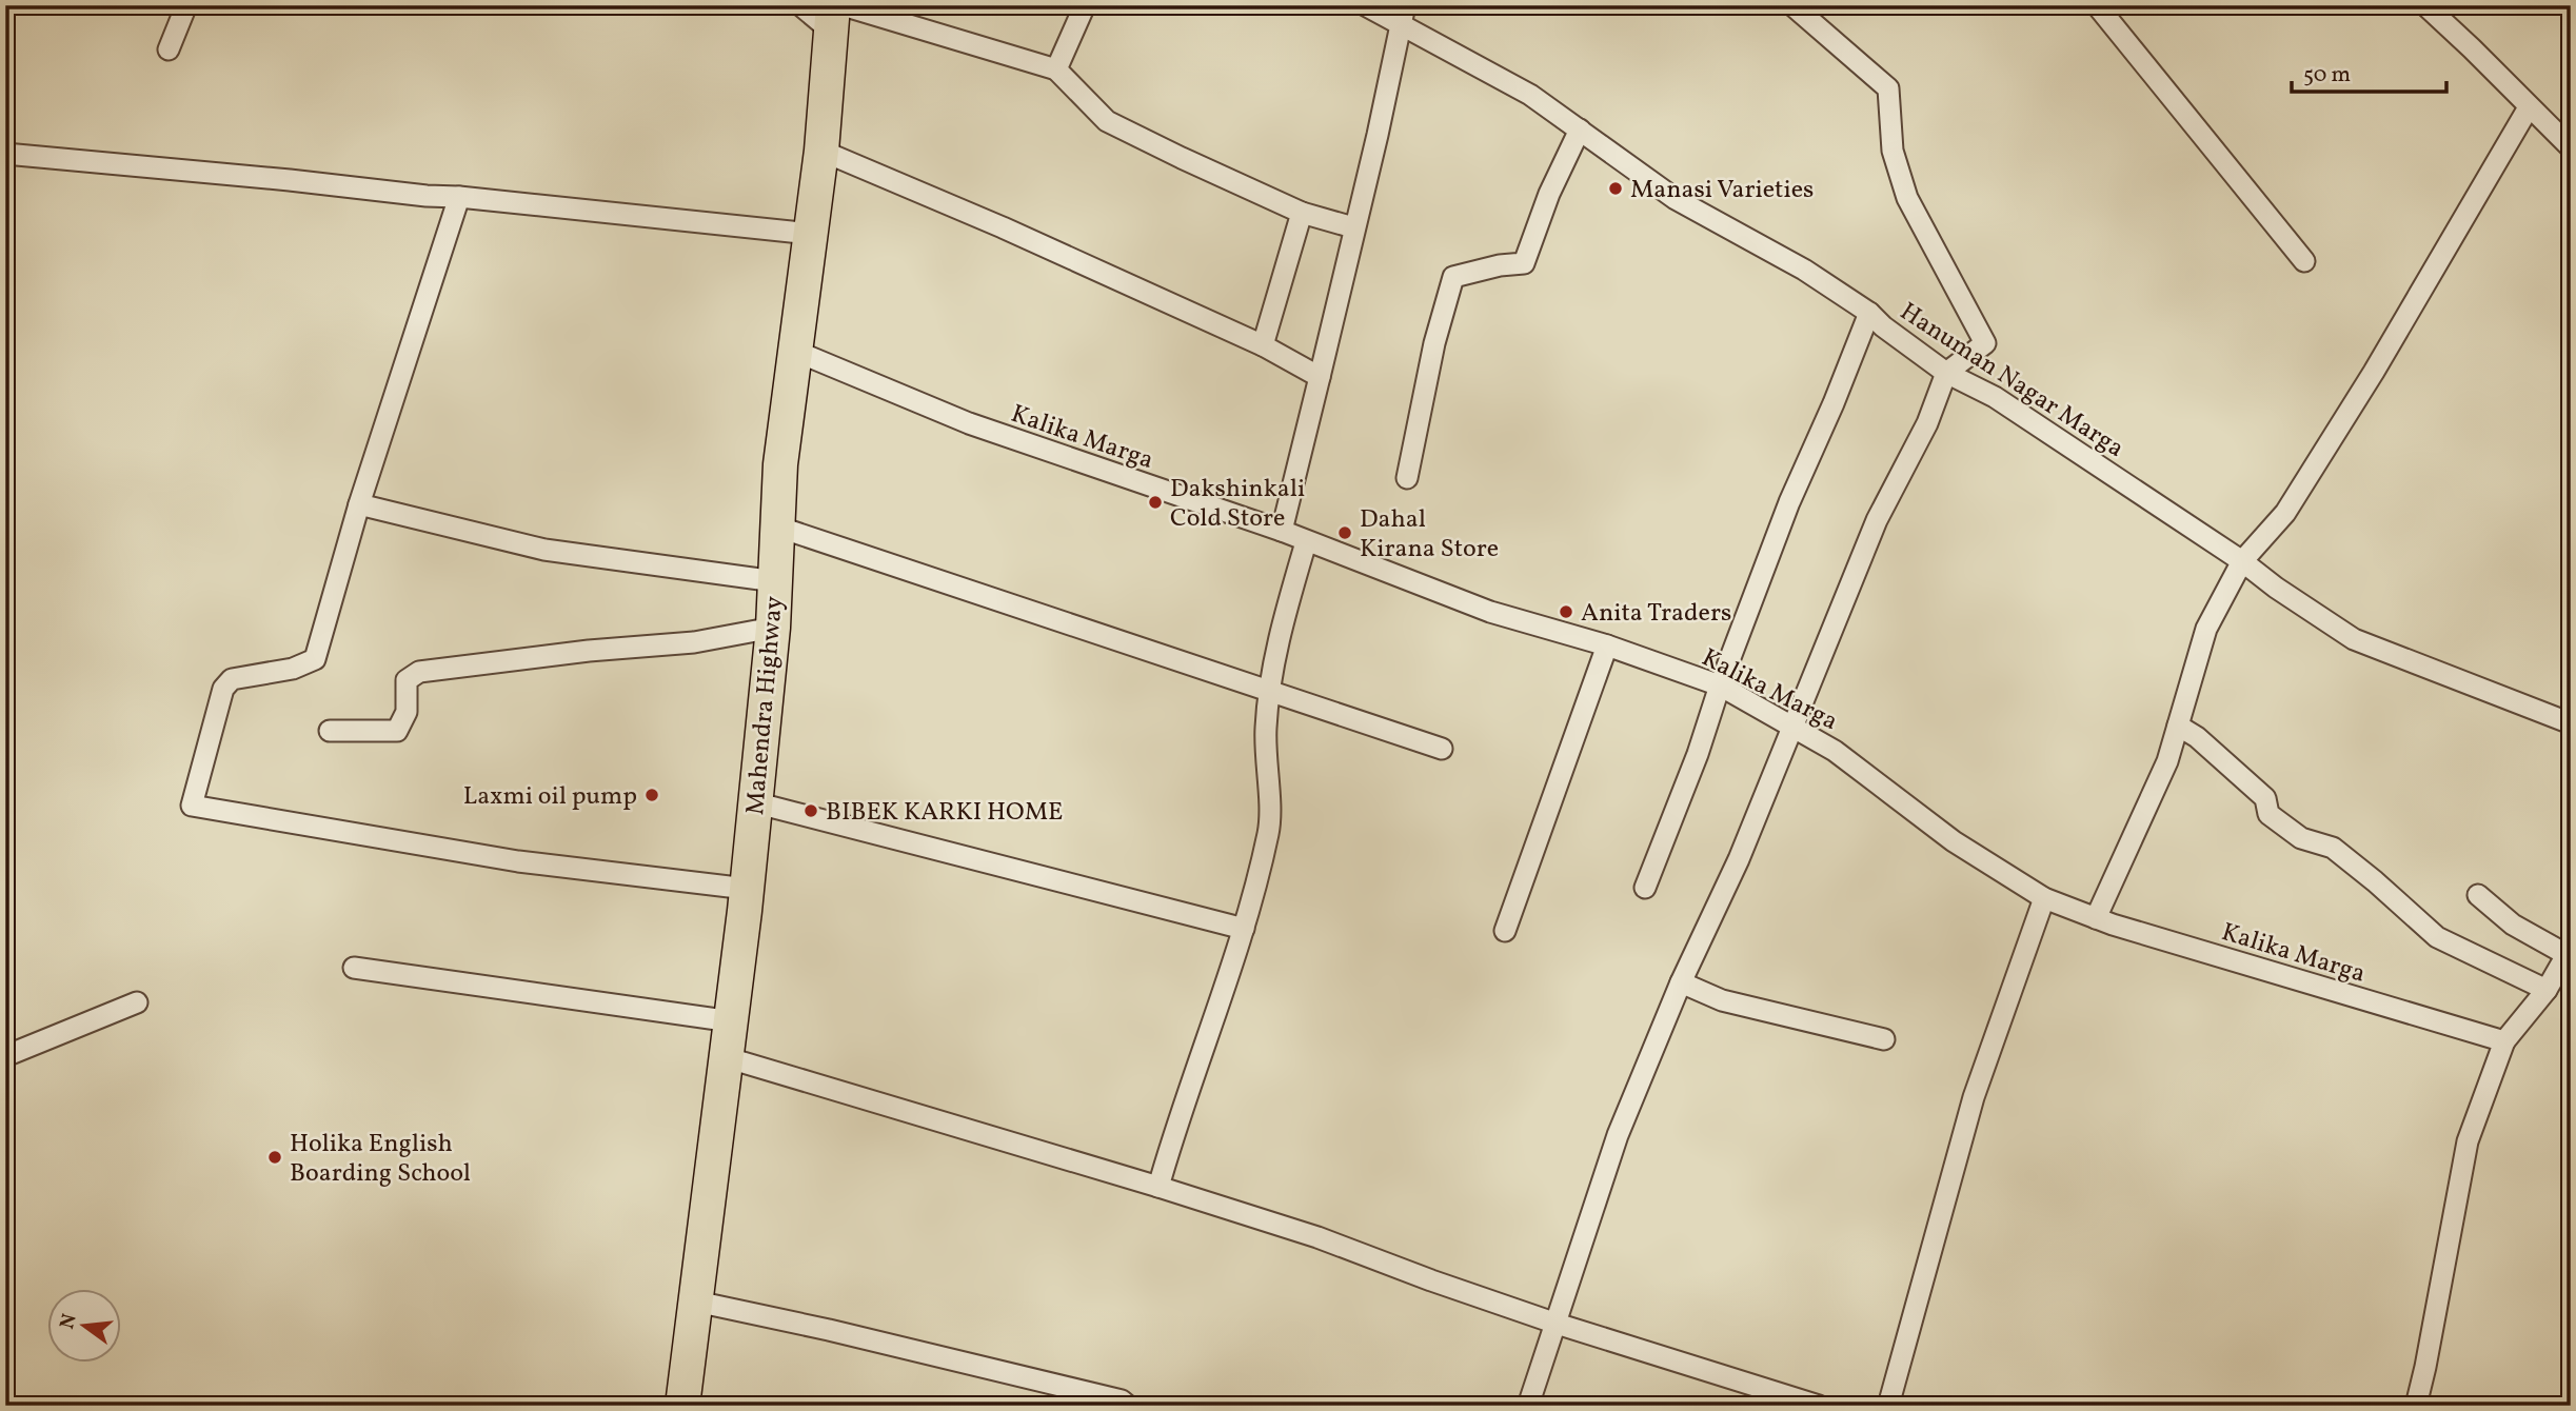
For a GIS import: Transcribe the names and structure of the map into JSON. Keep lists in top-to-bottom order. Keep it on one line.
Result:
{"streets":{"highway":["Mahendra Highway"],"street":["Hanuman Nagar Marga","Kalika Marga"]},"crossings":[["Kalika Marga","Mahendra Highway"]],"places":["Manasi Varieties","Dakshinkali Cold Store","Dahal Kirana Store","Anita Traders","Laxmi oil pump","BIBEK KARKI HOME","Holika English Boarding School"],"scale_bar":"50 m","north":"left"}
